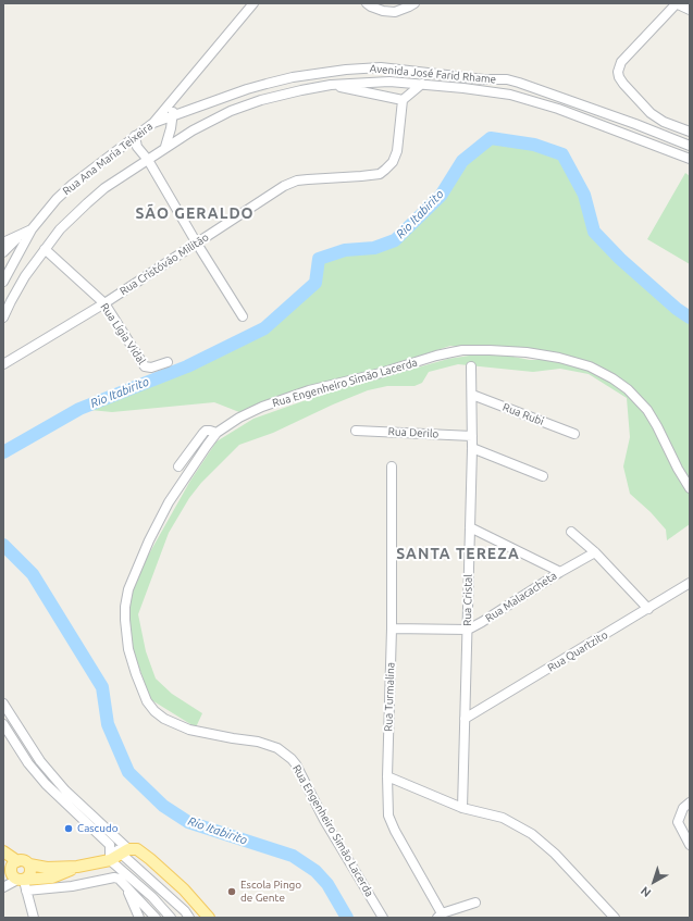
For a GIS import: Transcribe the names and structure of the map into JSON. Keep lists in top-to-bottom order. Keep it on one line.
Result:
{"streets":{"street":["Avenida José Farid Rhame","Rua Ana Maria Teixeira","Rua Cristóvão Militão","Rua Lígia Vidal","Rua Engenheiro Simão Lacerda","Rua Rubi","Rua Derilo","Rua Malacacheta","Rua Cristal","Rua Quartzito","Rua Turmalina"]},"crossings":[["Avenida José Farid Rhame","Rua Ana Maria Teixeira"],["Rua Cristóvão Militão","Rua Lígia Vidal"],["Rua Rubi","Rua Cristal"],["Rua Derilo","Rua Cristal"],["Rua Malacacheta","Rua Cristal"],["Rua Malacacheta","Rua Turmalina"],["Rua Cristal","Rua Quartzito"]],"districts":["SÃO GERALDO","SANTA TEREZA"],"water":["Rio Itabirito"],"places":["Cascudo","Escola Pingo de Gente"],"north":"bottom left"}
